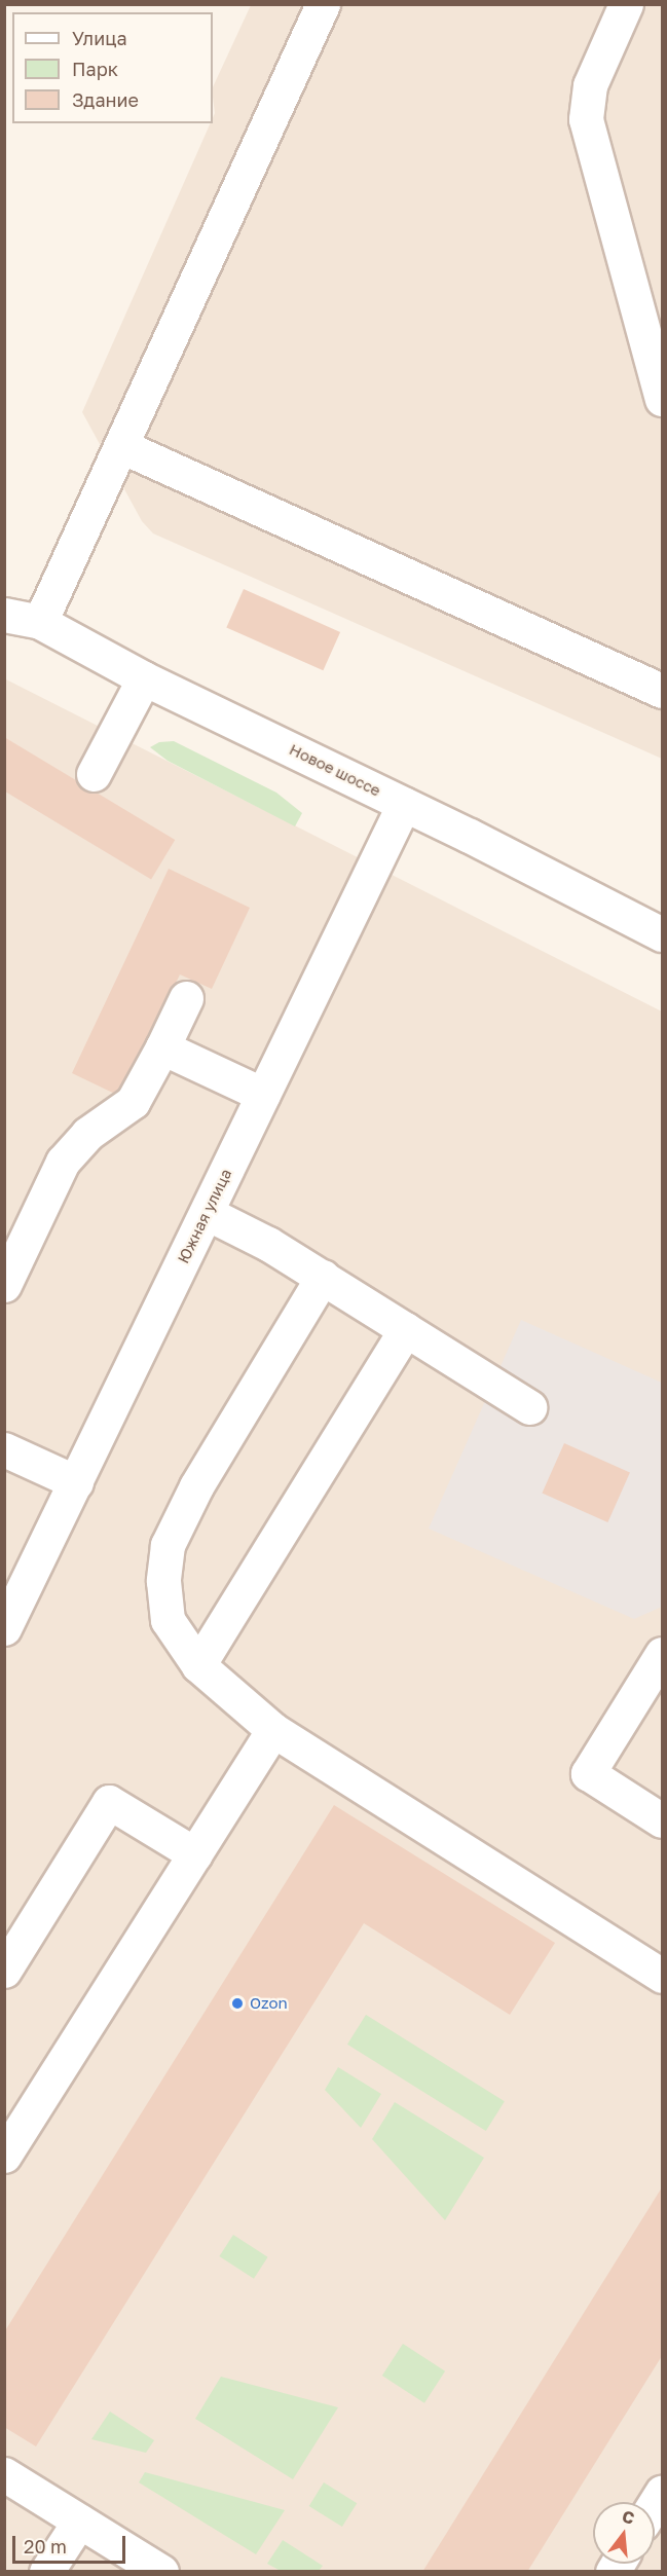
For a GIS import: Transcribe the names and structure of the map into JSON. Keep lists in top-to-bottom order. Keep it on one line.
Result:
{"streets":{"street":["Новое шоссе","Южная улица"]},"crossings":[["Новое шоссе","Южная улица"]],"places":["Ozon"],"legend":["Улица","Парк","Здание"],"scale_bar":"20 m","north":"top"}
